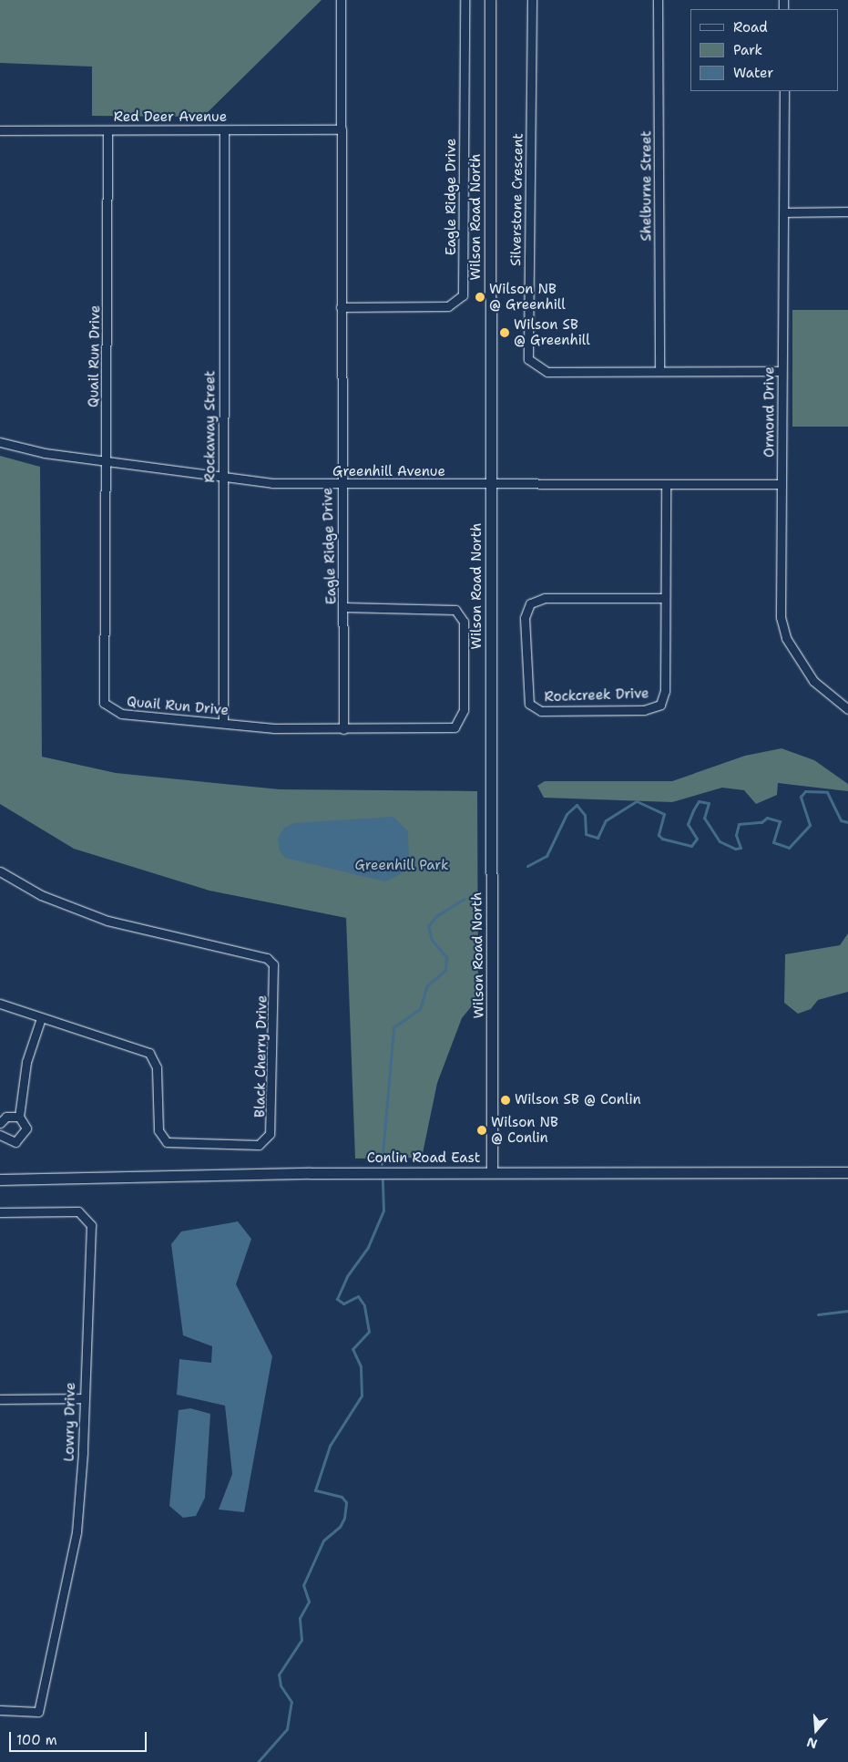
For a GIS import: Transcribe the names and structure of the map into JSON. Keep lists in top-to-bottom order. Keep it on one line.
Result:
{"streets":{"street":["Red Deer Avenue","Shelburne Street","Eagle Ridge Drive","Silverstone Crescent","Wilson Road North","Quail Run Drive","Ormond Drive","Rockaway Street","Greenhill Avenue","Rockcreek Drive","Black Cherry Drive","Conlin Road East","Lowry Drive"]},"crossings":[["Red Deer Avenue","Eagle Ridge Drive"],["Red Deer Avenue","Quail Run Drive"],["Red Deer Avenue","Rockaway Street"],["Shelburne Street","Silverstone Crescent"],["Eagle Ridge Drive","Quail Run Drive"],["Eagle Ridge Drive","Greenhill Avenue"],["Silverstone Crescent","Ormond Drive"],["Wilson Road North","Greenhill Avenue"],["Wilson Road North","Conlin Road East"],["Quail Run Drive","Rockaway Street"],["Quail Run Drive","Greenhill Avenue"],["Ormond Drive","Greenhill Avenue"],["Rockaway Street","Greenhill Avenue"],["Greenhill Avenue","Rockcreek Drive"]],"parks":["Greenhill Park"],"places":["Wilson NB @ Greenhill","Wilson SB @ Greenhill","Wilson SB @ Conlin","Wilson NB @ Conlin"],"legend":["Road","Park","Water"],"scale_bar":"100 m","north":"bottom"}
